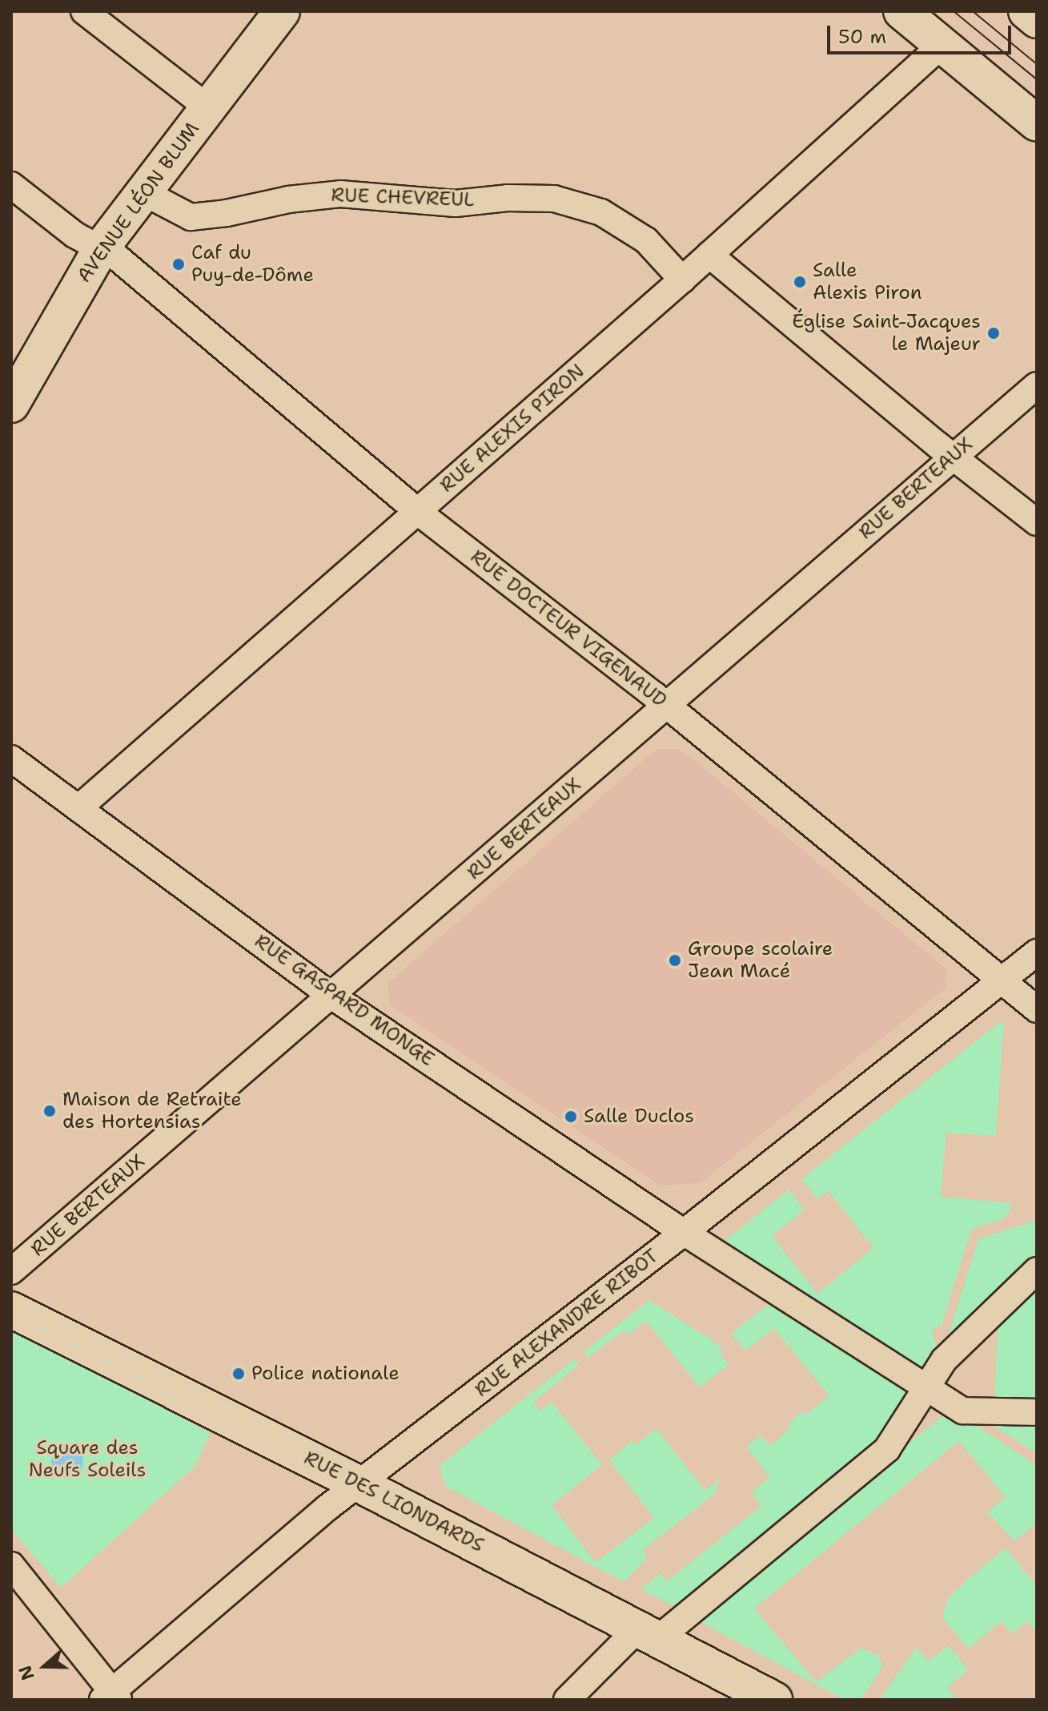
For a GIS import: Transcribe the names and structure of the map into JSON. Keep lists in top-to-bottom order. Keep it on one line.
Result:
{"streets":{"street":["RUE CHEVREUL","AVENUE LÉON BLUM","RUE ALEXIS PIRON","RUE BERTEAUX","RUE DOCTEUR VIGENAUD","RUE GASPARD MONGE","RUE ALEXANDRE RIBOT","RUE DES LIONDARDS"]},"crossings":[["RUE CHEVREUL","AVENUE LÉON BLUM"],["RUE CHEVREUL","RUE ALEXIS PIRON"],["AVENUE LÉON BLUM","RUE DOCTEUR VIGENAUD"],["RUE ALEXIS PIRON","RUE DOCTEUR VIGENAUD"],["RUE ALEXIS PIRON","RUE GASPARD MONGE"],["RUE BERTEAUX","RUE DOCTEUR VIGENAUD"],["RUE BERTEAUX","RUE GASPARD MONGE"],["RUE DOCTEUR VIGENAUD","RUE ALEXANDRE RIBOT"],["RUE GASPARD MONGE","RUE ALEXANDRE RIBOT"],["RUE ALEXANDRE RIBOT","RUE DES LIONDARDS"]],"parks":["Square des Neufs Soleils"],"places":["Caf du Puy-de-Dôme","Salle Alexis Piron","Église Saint-Jacques le Majeur","Groupe scolaire Jean Macé","Maison de Retraite des Hortensias","Salle Duclos","Police nationale"],"scale_bar":"50 m","north":"left"}
